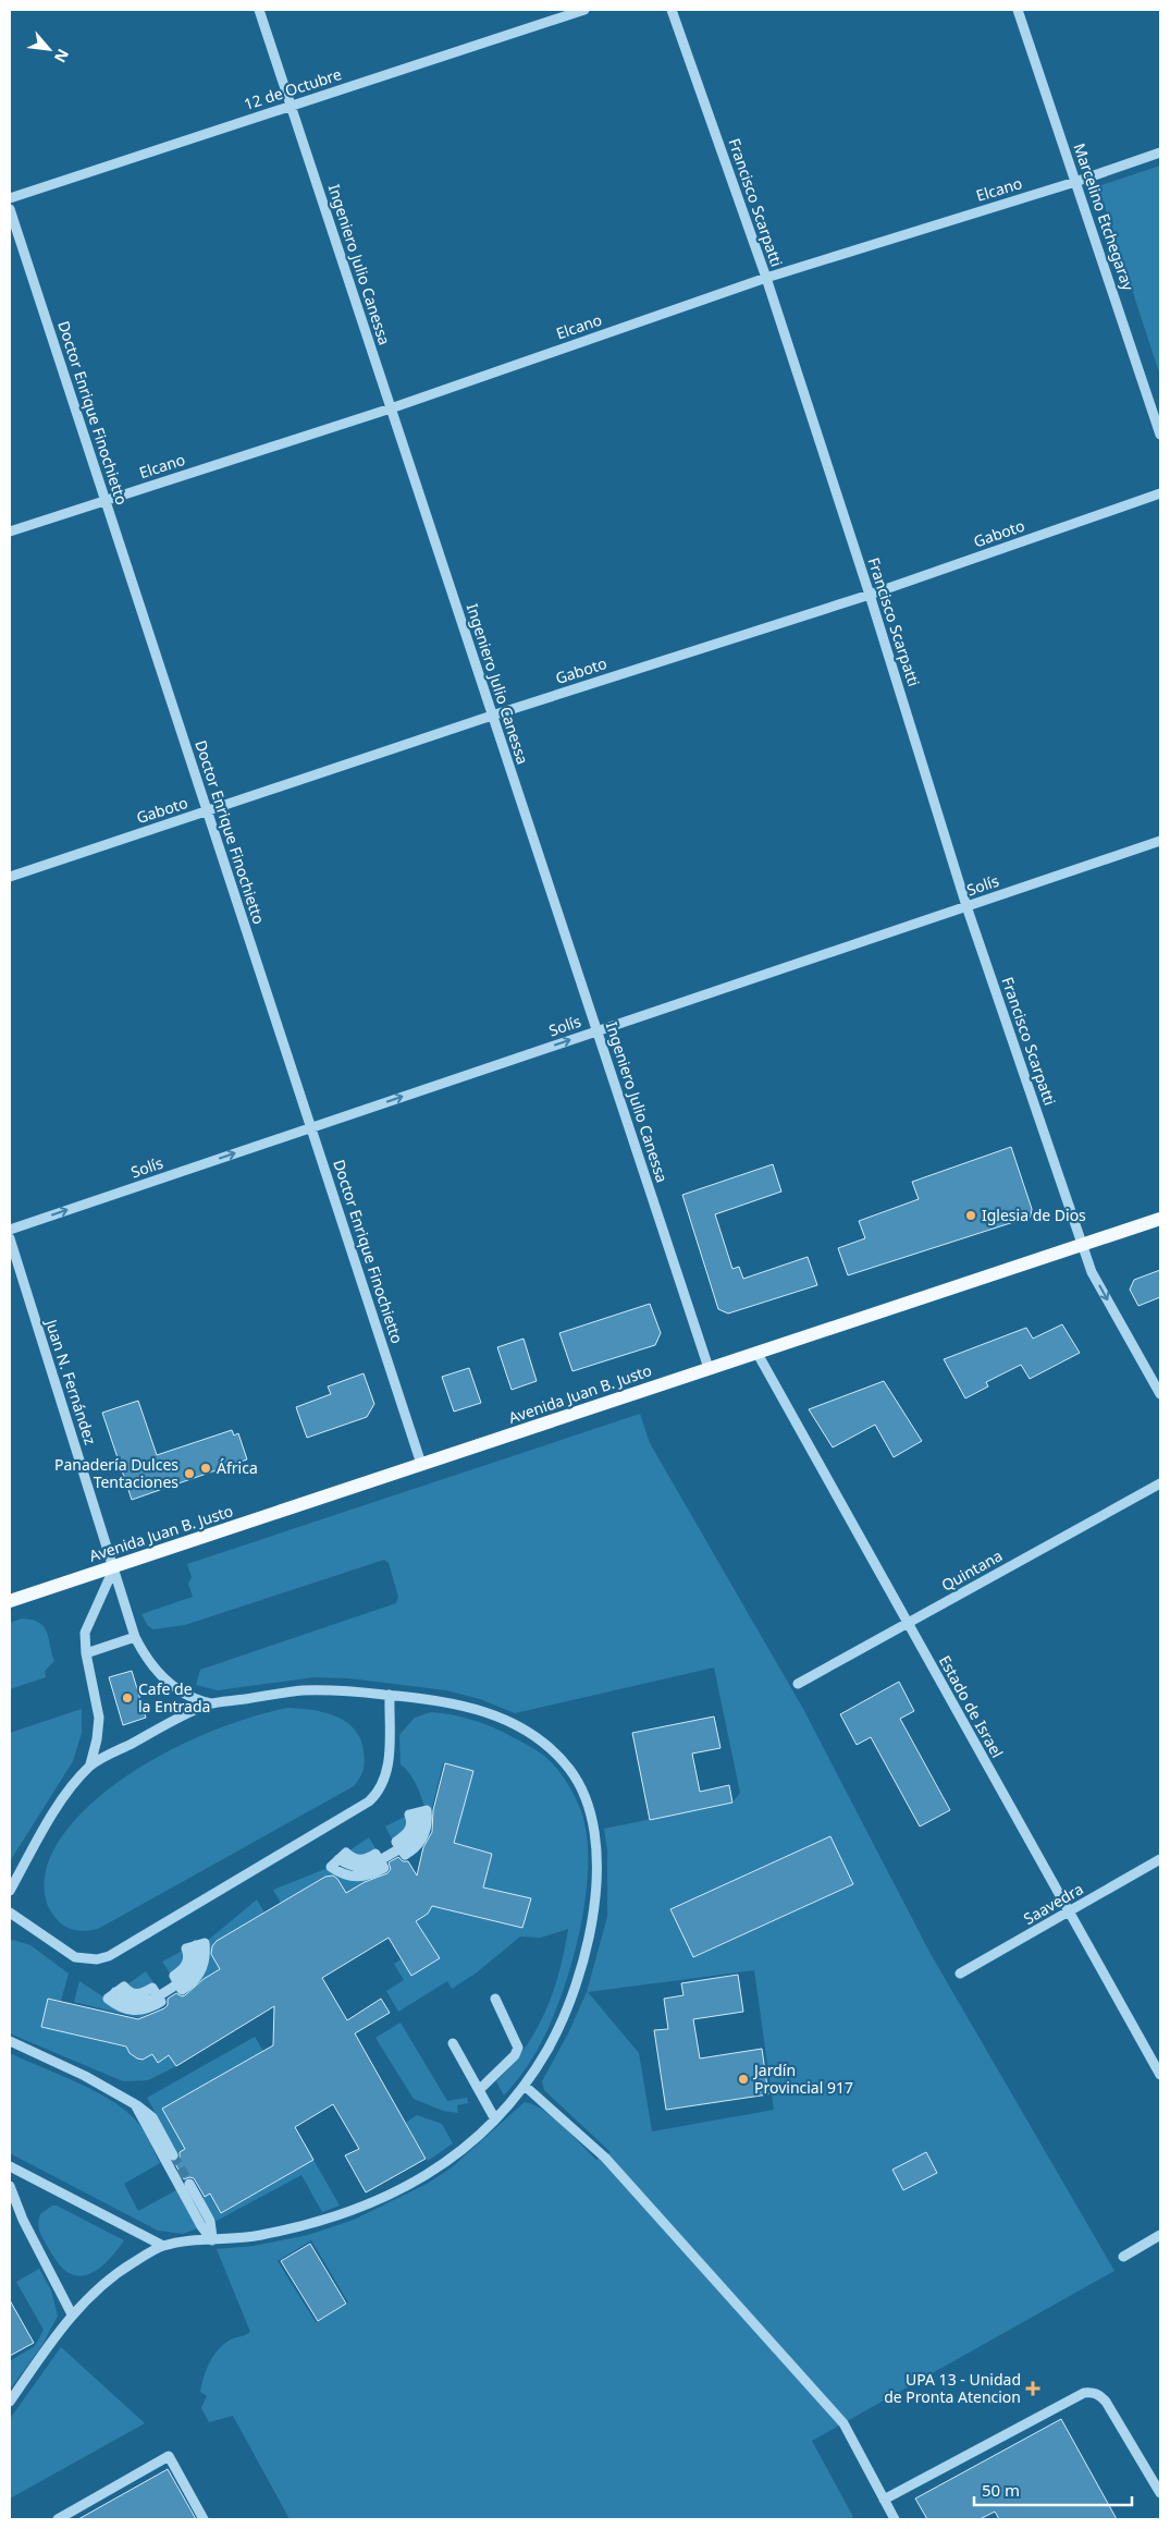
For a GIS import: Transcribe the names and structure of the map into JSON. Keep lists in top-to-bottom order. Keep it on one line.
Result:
{"streets":{"main road":["Avenida Juan B. Justo"],"street":["12 de Octubre","Elcano","Francisco Scarpatti","Marcelino Etchegaray","Ingeniero Julio Canessa","Doctor Enrique Finochietto","Gaboto","Solís","Juan N. Fernández","Quintana","Estado de Israel","Saavedra"]},"crossings":[["12 de Octubre","Ingeniero Julio Canessa"],["Elcano","Francisco Scarpatti"],["Elcano","Marcelino Etchegaray"],["Elcano","Ingeniero Julio Canessa"],["Elcano","Doctor Enrique Finochietto"],["Francisco Scarpatti","Gaboto"],["Francisco Scarpatti","Solís"],["Francisco Scarpatti","Avenida Juan B. Justo"],["Ingeniero Julio Canessa","Gaboto"],["Ingeniero Julio Canessa","Solís"],["Ingeniero Julio Canessa","Avenida Juan B. Justo"],["Doctor Enrique Finochietto","Gaboto"],["Doctor Enrique Finochietto","Solís"],["Doctor Enrique Finochietto","Avenida Juan B. Justo"],["Juan N. Fernández","Avenida Juan B. Justo"],["Avenida Juan B. Justo","Estado de Israel"],["Quintana","Estado de Israel"],["Estado de Israel","Saavedra"]],"one_way":["Solís"],"places":{"other":["Iglesia de Dios","África","Panadería Dulces Tentaciones","Cafe de la Entrada","Jardín Provincial 917"],"health":["UPA 13 - Unidad de Pronta Atencion"]},"scale_bar":"50 m","north":"bottom right"}
